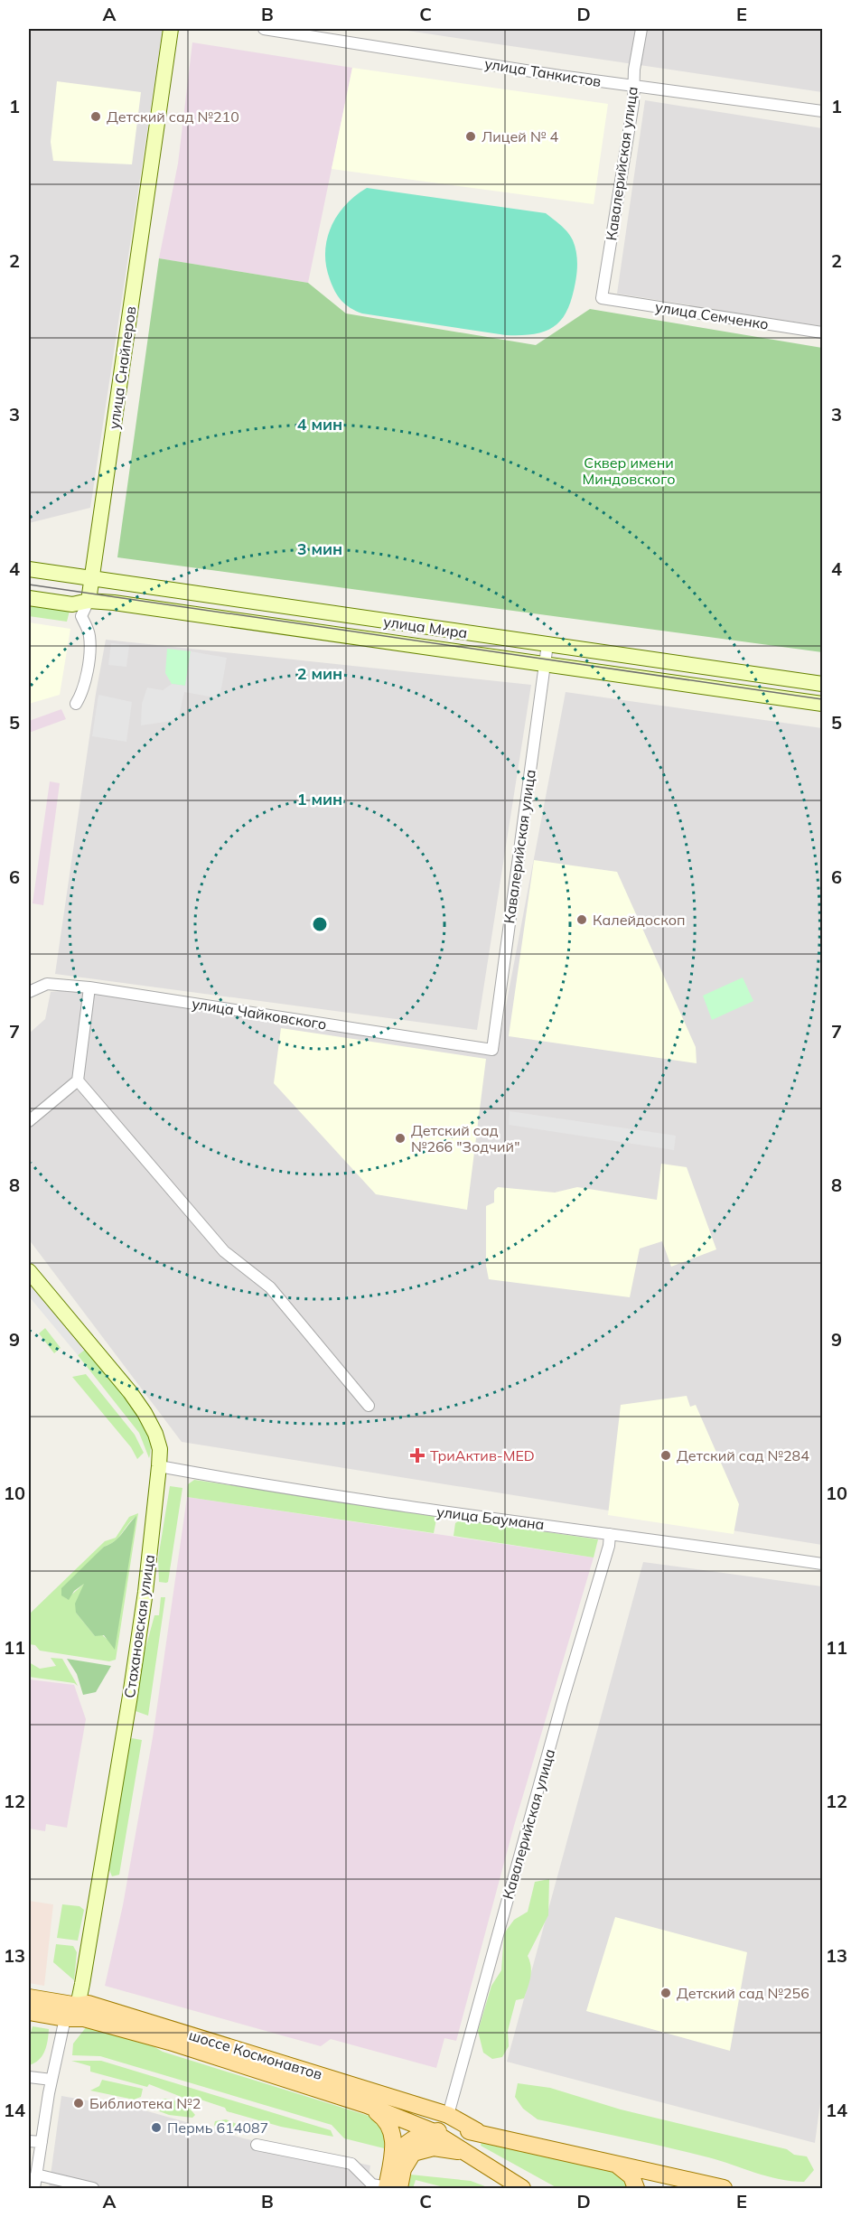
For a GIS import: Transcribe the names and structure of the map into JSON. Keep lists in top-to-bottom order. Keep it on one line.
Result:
{"streets":{"main road":["улица Снайперов","улица Мира","Стахановская улица","шоссе Космонавтов"],"street":["улица Танкистов","Кавалерийская улица","улица Семченко","улица Чайковского","улица Баумана"]},"crossings":[["улица Танкистов","Кавалерийская улица"],["Кавалерийская улица","улица Семченко"],["Кавалерийская улица","улица Мира"],["Кавалерийская улица","улица Чайковского"],["Кавалерийская улица","улица Баумана"],["Кавалерийская улица","шоссе Космонавтов"],["улица Снайперов","улица Мира"],["улица Баумана","Стахановская улица"],["Стахановская улица","шоссе Космонавтов"]],"parks":["Сквер имени Миндовского"],"places":{"other":["Детский сад №210","Лицей № 4","Калейдоскоп","Детский сад №266 \"Зодчий\"","Детский сад №284","Детский сад №256","Библиотека №2","Пермь 614087"],"health":["ТриАктив-MED"]},"grid":{"columns":["A","B","C","D","E"],"rows":["1","2","3","4","5","6","7","8","9","10","11","12","13","14"]},"rings":["4 мин","3 мин","2 мин","1 мин"]}
